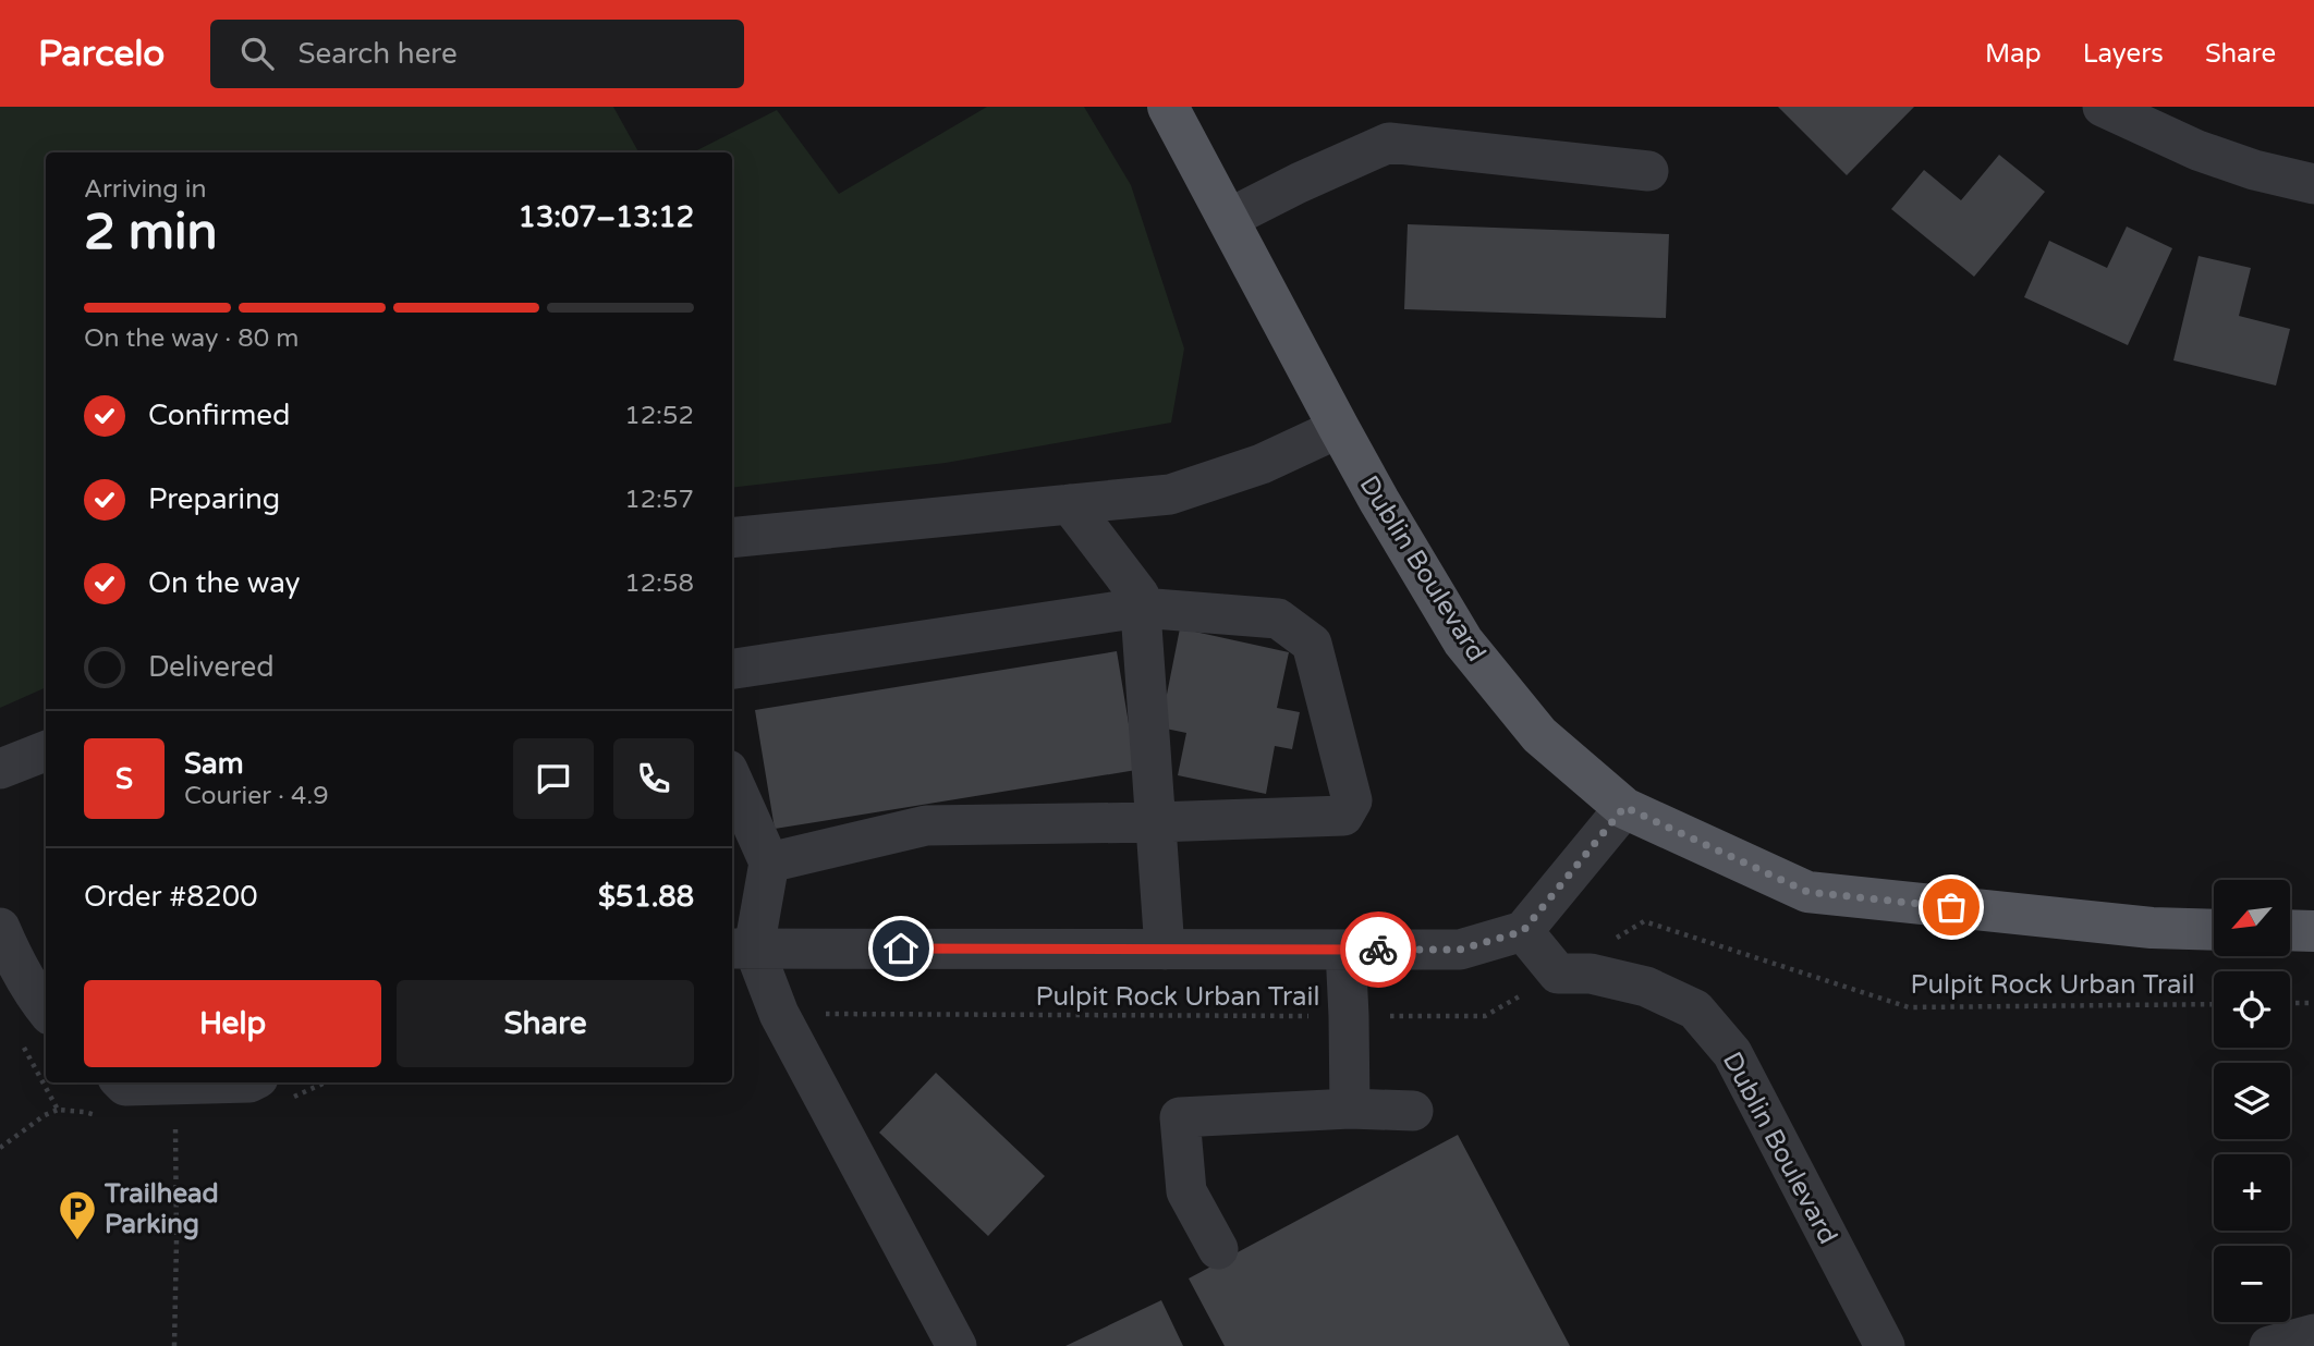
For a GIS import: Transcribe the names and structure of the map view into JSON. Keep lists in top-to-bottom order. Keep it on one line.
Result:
{"streets":{"main road":["Dublin Boulevard"],"path":["Pulpit Rock Urban Trail"]},"crossings":[["Dublin Boulevard","Pulpit Rock Urban Trail"]],"places":{"parking":["Trailhead Parking"]},"north":"bottom left","page":{"header":"Parcelo","search":"Search here","nav":["Map","Layers","Share"],"heading":["2 min","Arriving in","13:07–13:12"],"panel":["Sam","Courier · 4.9","Order #8200","$51.88"],"bar":"On the way · 80 m","list":[["Confirmed","12:52"],["Preparing","12:57"],["On the way","12:58"],"Delivered"],"round":"S","map_buttons":["+","−"],"buttons":["Help","Share"]}}
